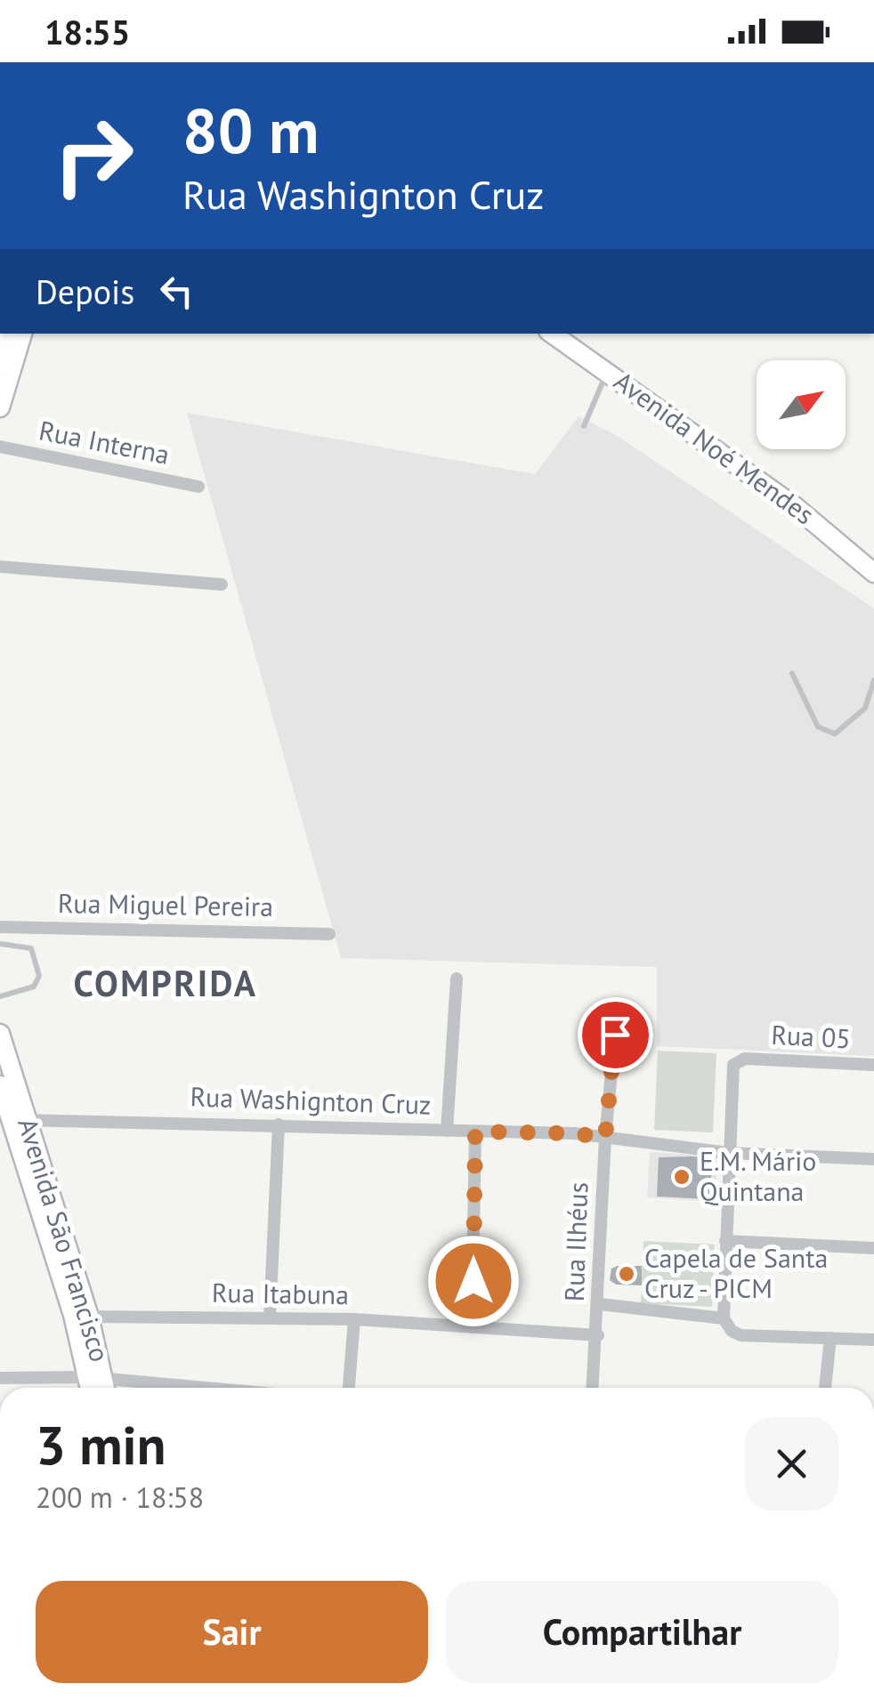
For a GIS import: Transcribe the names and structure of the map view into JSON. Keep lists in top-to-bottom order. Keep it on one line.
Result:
{"streets":{"street":["Rua Interna","Avenida Noé Mendes","Rua Miguel Pereira","Rua 05","Rua Washignton Cruz","Avenida São Francisco","Rua Ilhéus","Rua Itabuna"]},"crossings":[["Rua 05","Rua Washignton Cruz"],["Rua Washignton Cruz","Avenida São Francisco"],["Rua Washignton Cruz","Rua Ilhéus"],["Avenida São Francisco","Rua Itabuna"],["Rua Ilhéus","Rua Itabuna"]],"districts":["COMPRIDA"],"places":["E.M. Mário Quintana","Capela de Santa Cruz - PICM"],"north":"top right","page":{"status":"18:55","turn":["80 m","Rua Washignton Cruz"],"then":"Depois","heading":["3 min","200 m · 18:58"],"buttons":["Sair","Compartilhar"]}}
